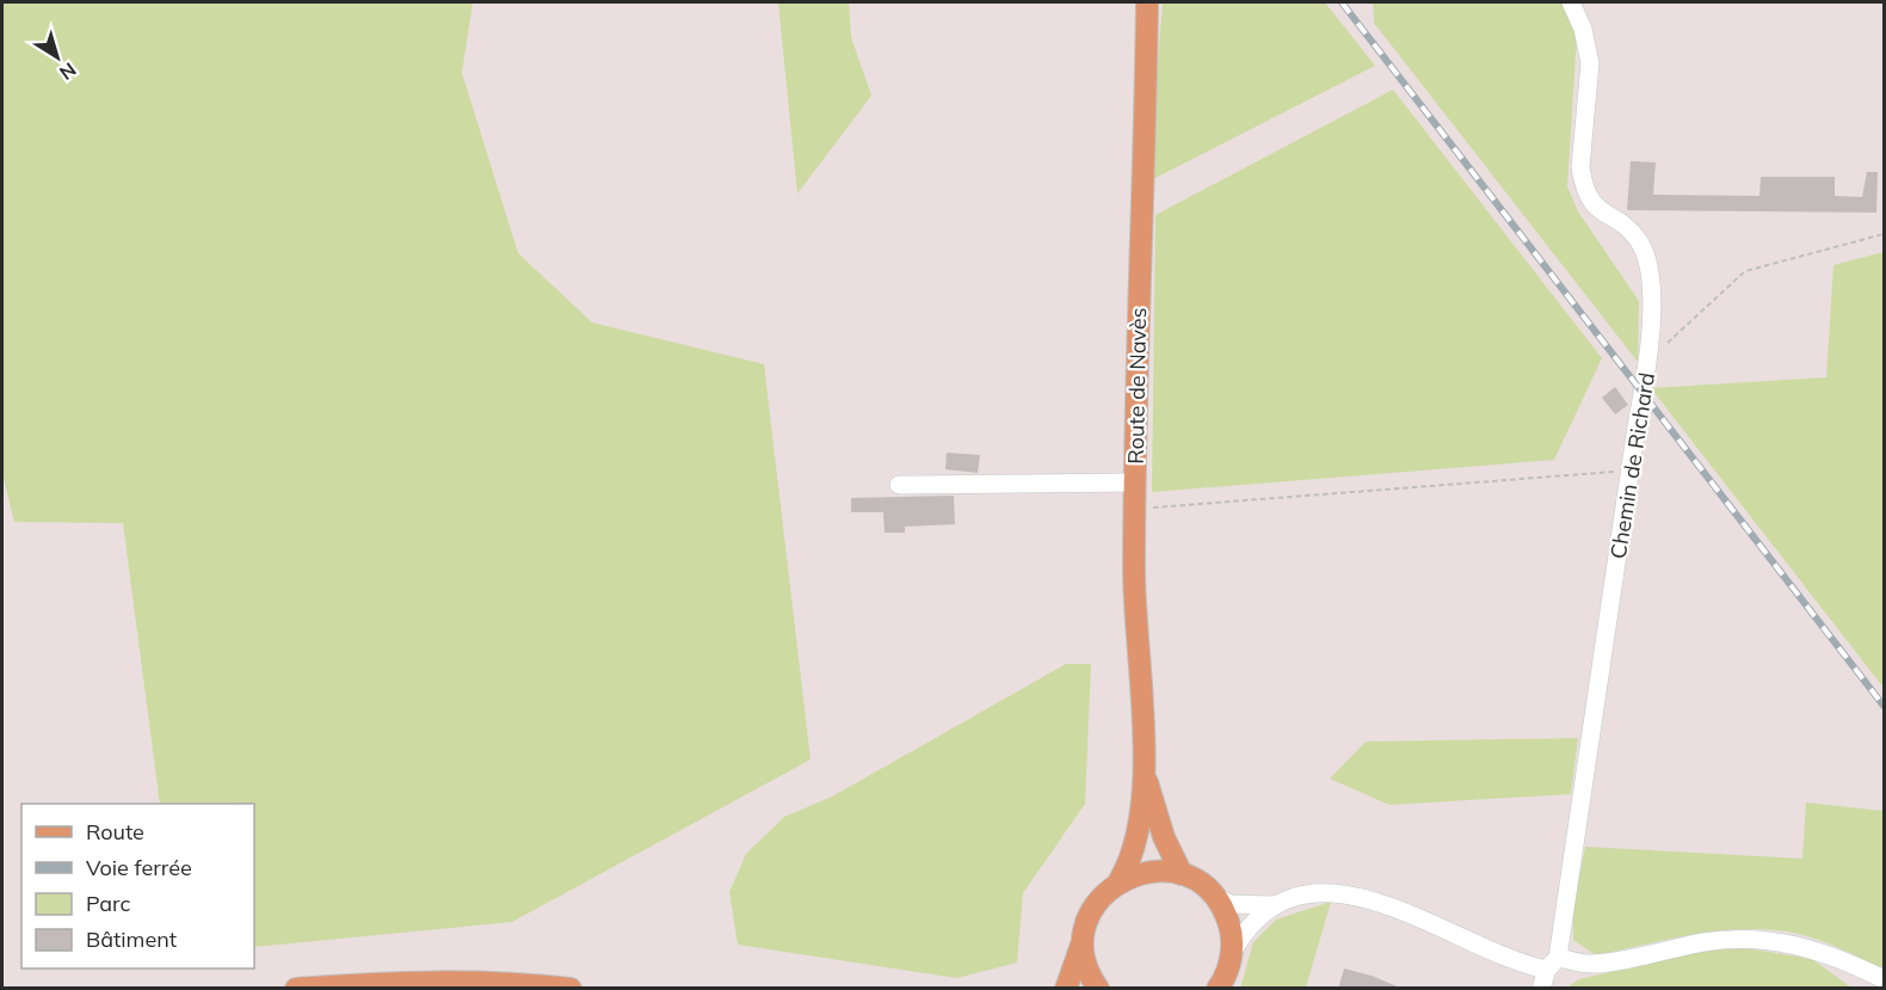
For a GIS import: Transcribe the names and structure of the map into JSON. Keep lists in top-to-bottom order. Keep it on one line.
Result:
{"streets":{"main road":["Route de Navès"],"street":["Chemin de Richard"]},"legend":["Route","Voie ferrée","Parc","Bâtiment"],"north":"bottom right"}
